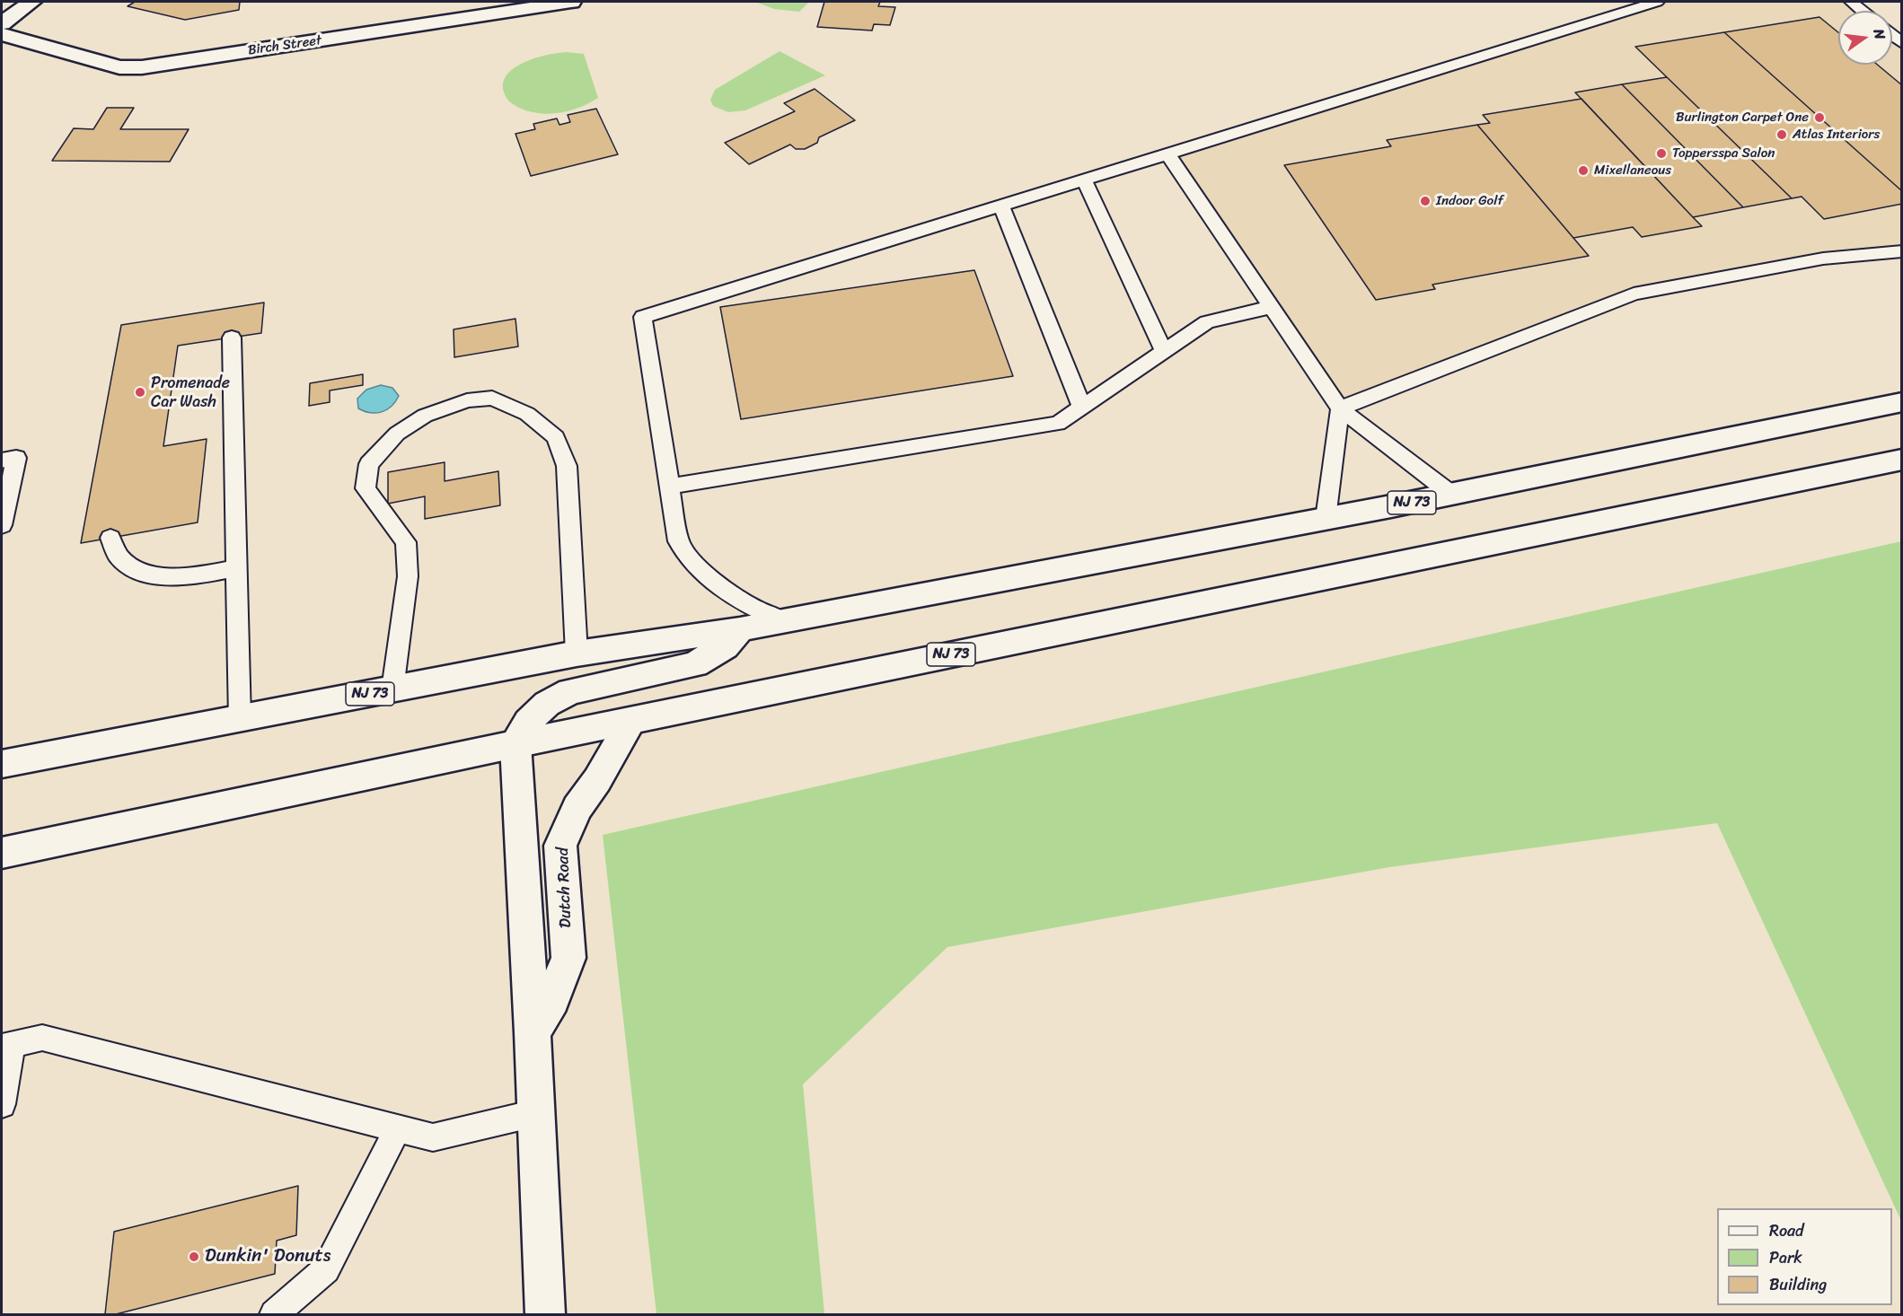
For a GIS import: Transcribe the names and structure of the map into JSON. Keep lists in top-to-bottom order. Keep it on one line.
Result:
{"streets":{"main road":["Birch Street","NJ 73","Dutch Road"]},"crossings":[["NJ 73","Dutch Road"]],"places":["Burlington Carpet One","Atlas Interiors","Toppersspa Salon","Mixellaneous","Indoor Golf","Promenade Car Wash","Dunkin' Donuts"],"legend":["Road","Park","Building"],"north":"right"}
